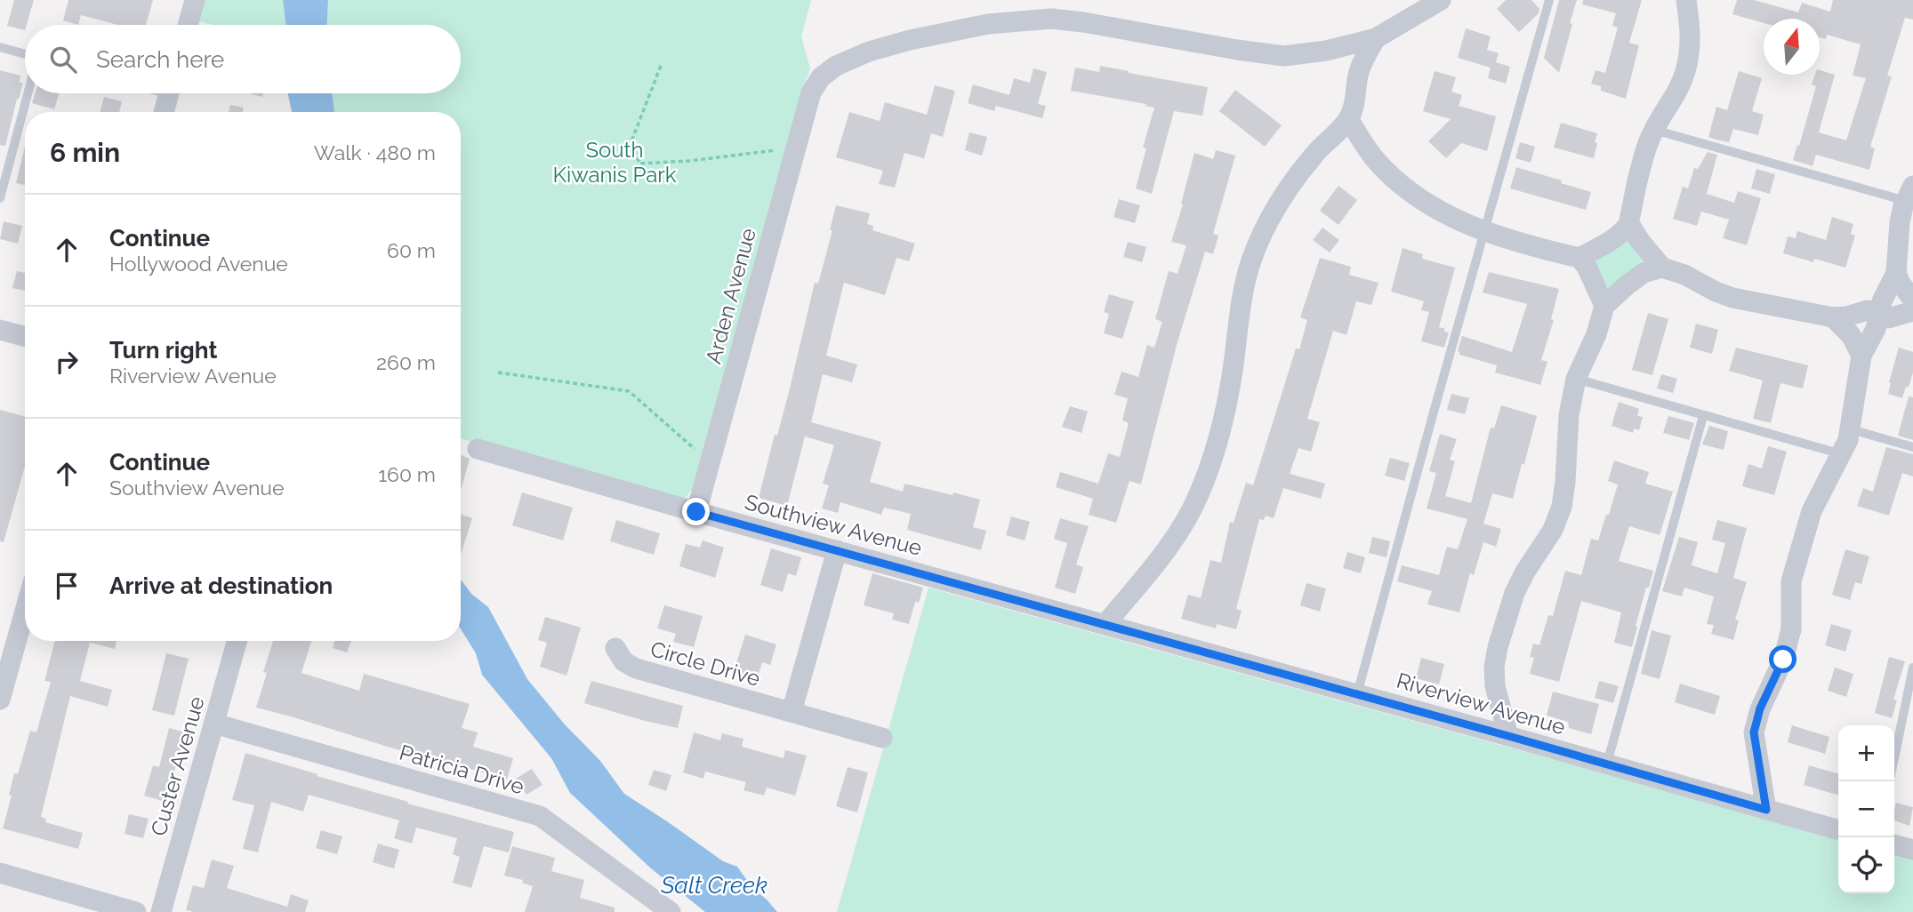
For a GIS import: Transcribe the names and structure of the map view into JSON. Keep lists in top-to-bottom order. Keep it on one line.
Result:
{"streets":{"street":["Arden Avenue","Southview Avenue","Circle Drive","Riverview Avenue","Custer Avenue","Patricia Drive"]},"crossings":[["Arden Avenue","Southview Avenue"],["Southview Avenue","Riverview Avenue"],["Custer Avenue","Patricia Drive"]],"water":["Salt Creek"],"parks":["South Kiwanis Park"],"north":"top","page":{"search":"Search here","heading":["6 min","Walk · 480 m"],"list":[["Continue","Hollywood Avenue","60 m"],["Turn right","Riverview Avenue","260 m"],["Continue","Southview Avenue","160 m"],"Arrive at destination"],"map_buttons":["+","−"]}}
